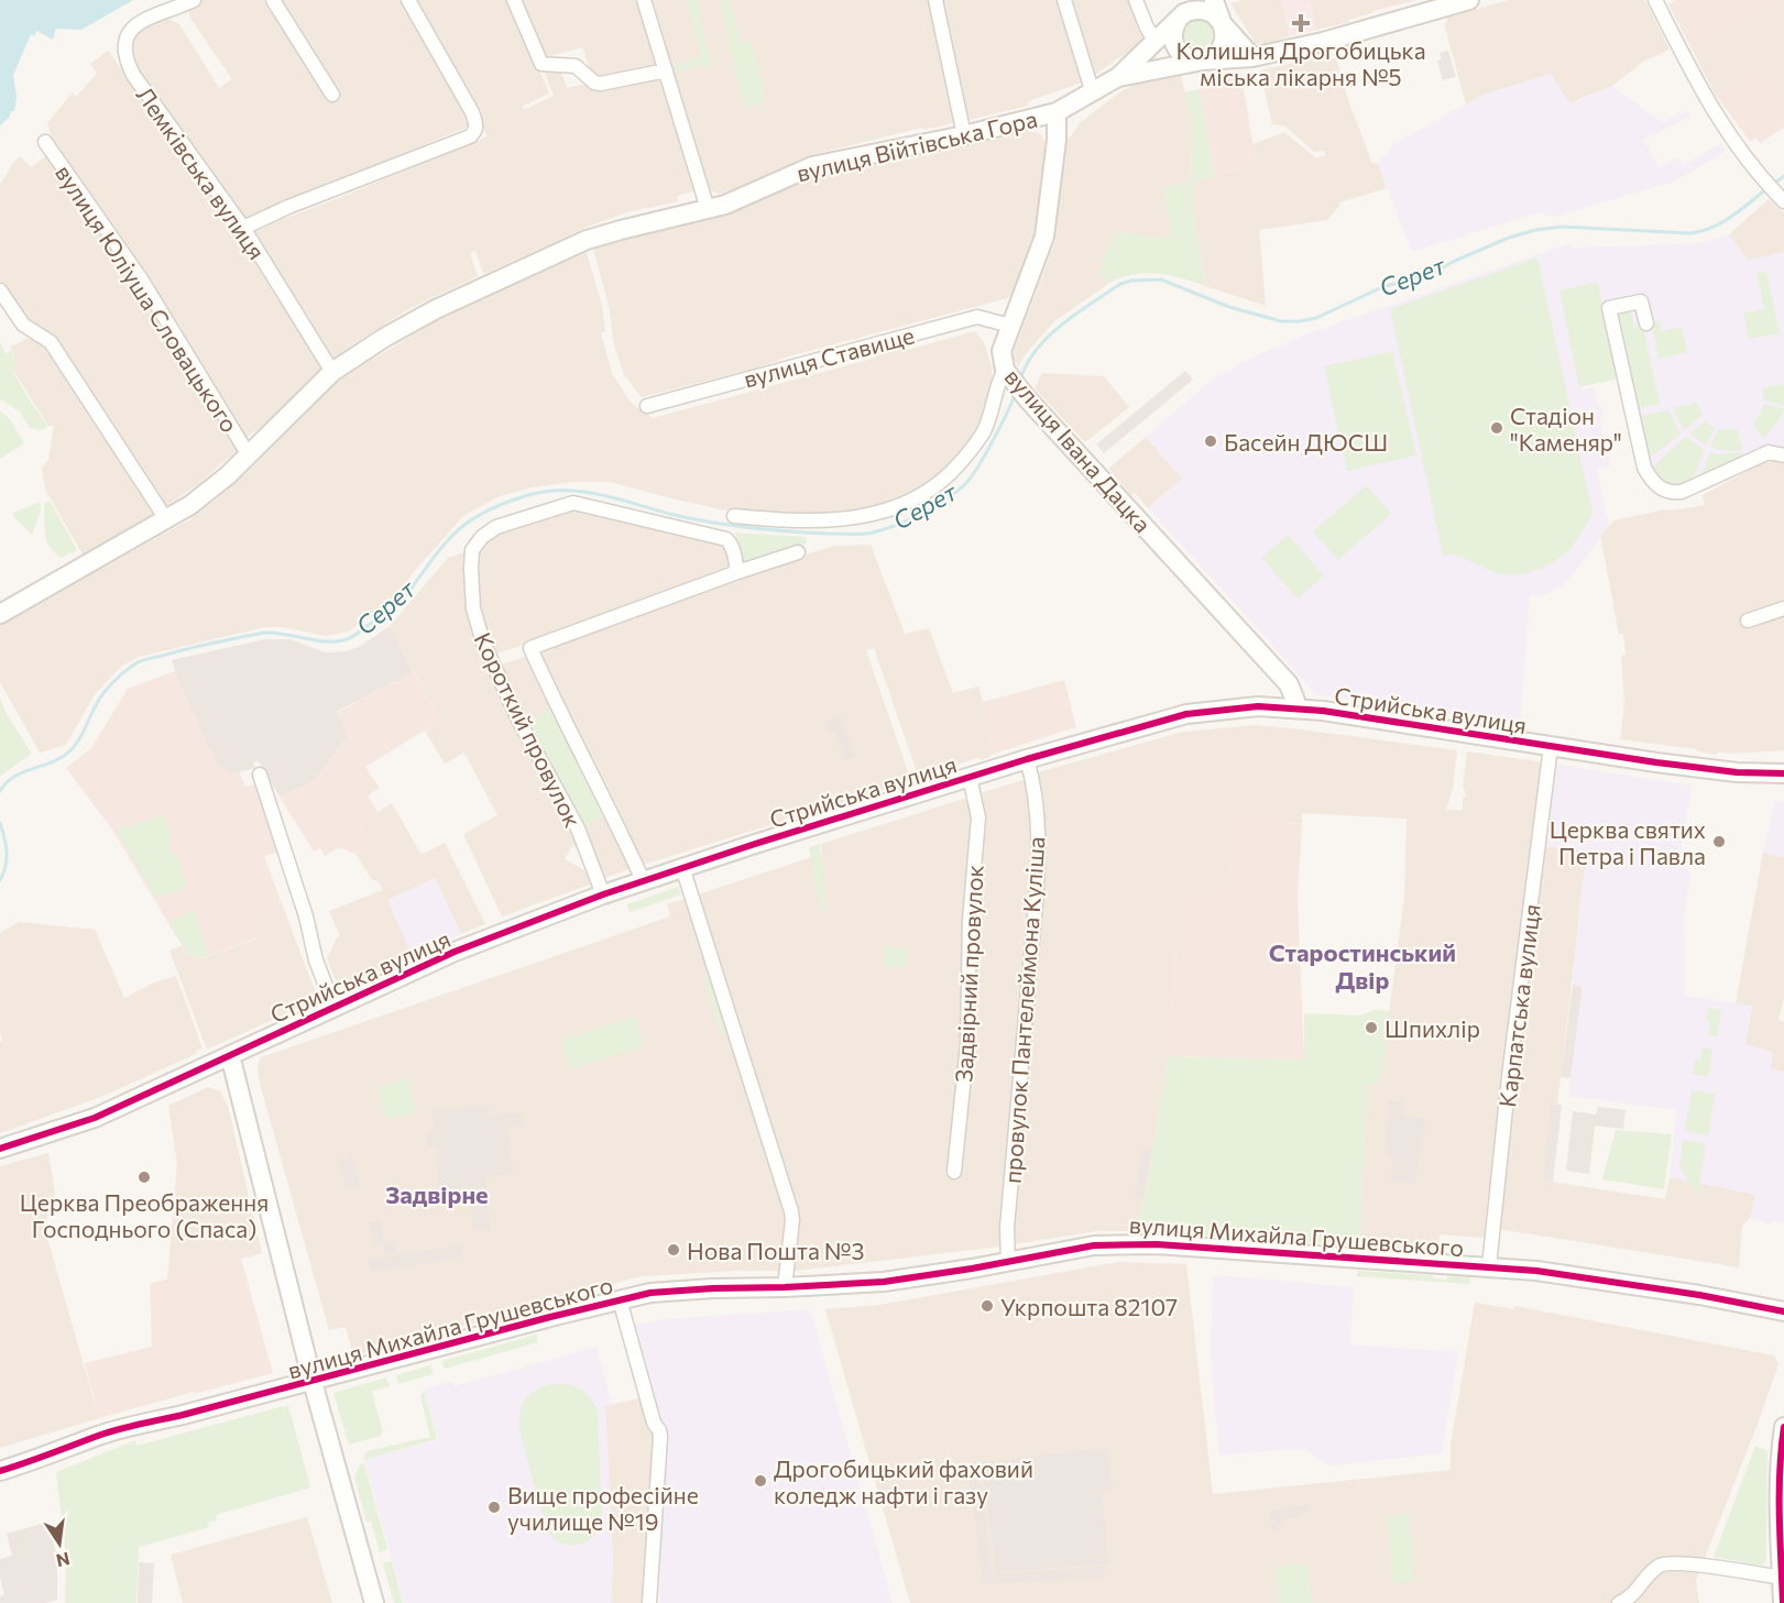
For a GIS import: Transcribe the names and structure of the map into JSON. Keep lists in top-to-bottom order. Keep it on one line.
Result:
{"streets":{"street":["вулиця Війтівська Гора","Лемківська вулиця","вулиця Юліуша Словацького","вулиця Ставище","вулиця Івана Дацка","Стрийська вулиця","Короткий провулок","Задвірний провулок","Карпатська вулиця","провулок Пантелеймона Куліша","вулиця Михайла Грушевського"]},"crossings":[["вулиця Війтівська Гора","Лемківська вулиця"],["вулиця Війтівська Гора","вулиця Юліуша Словацького"],["вулиця Війтівська Гора","вулиця Івана Дацка"],["вулиця Ставище","вулиця Івана Дацка"],["вулиця Івана Дацка","Стрийська вулиця"],["Стрийська вулиця","Короткий провулок"],["Стрийська вулиця","Задвірний провулок"],["Стрийська вулиця","Карпатська вулиця"],["Стрийська вулиця","провулок Пантелеймона Куліша"],["Карпатська вулиця","вулиця Михайла Грушевського"],["провулок Пантелеймона Куліша","вулиця Михайла Грушевського"]],"districts":["Старостинський Двір","Задвірне"],"water":["Серет"],"places":{"health":["Колишня Дрогобицька міська лікарня №5"],"other":["Стадіон \"Каменяр\"","Басейн ДЮСШ","Церква святих Петра і Павла","Шпихлір","Церква Преображення Господнього (Спаса)","Нова Пошта №3","Укрпошта 82107","Дрогобицький фаховий коледж нафти і газу","Вище професійне училище №19"]},"north":"bottom"}
